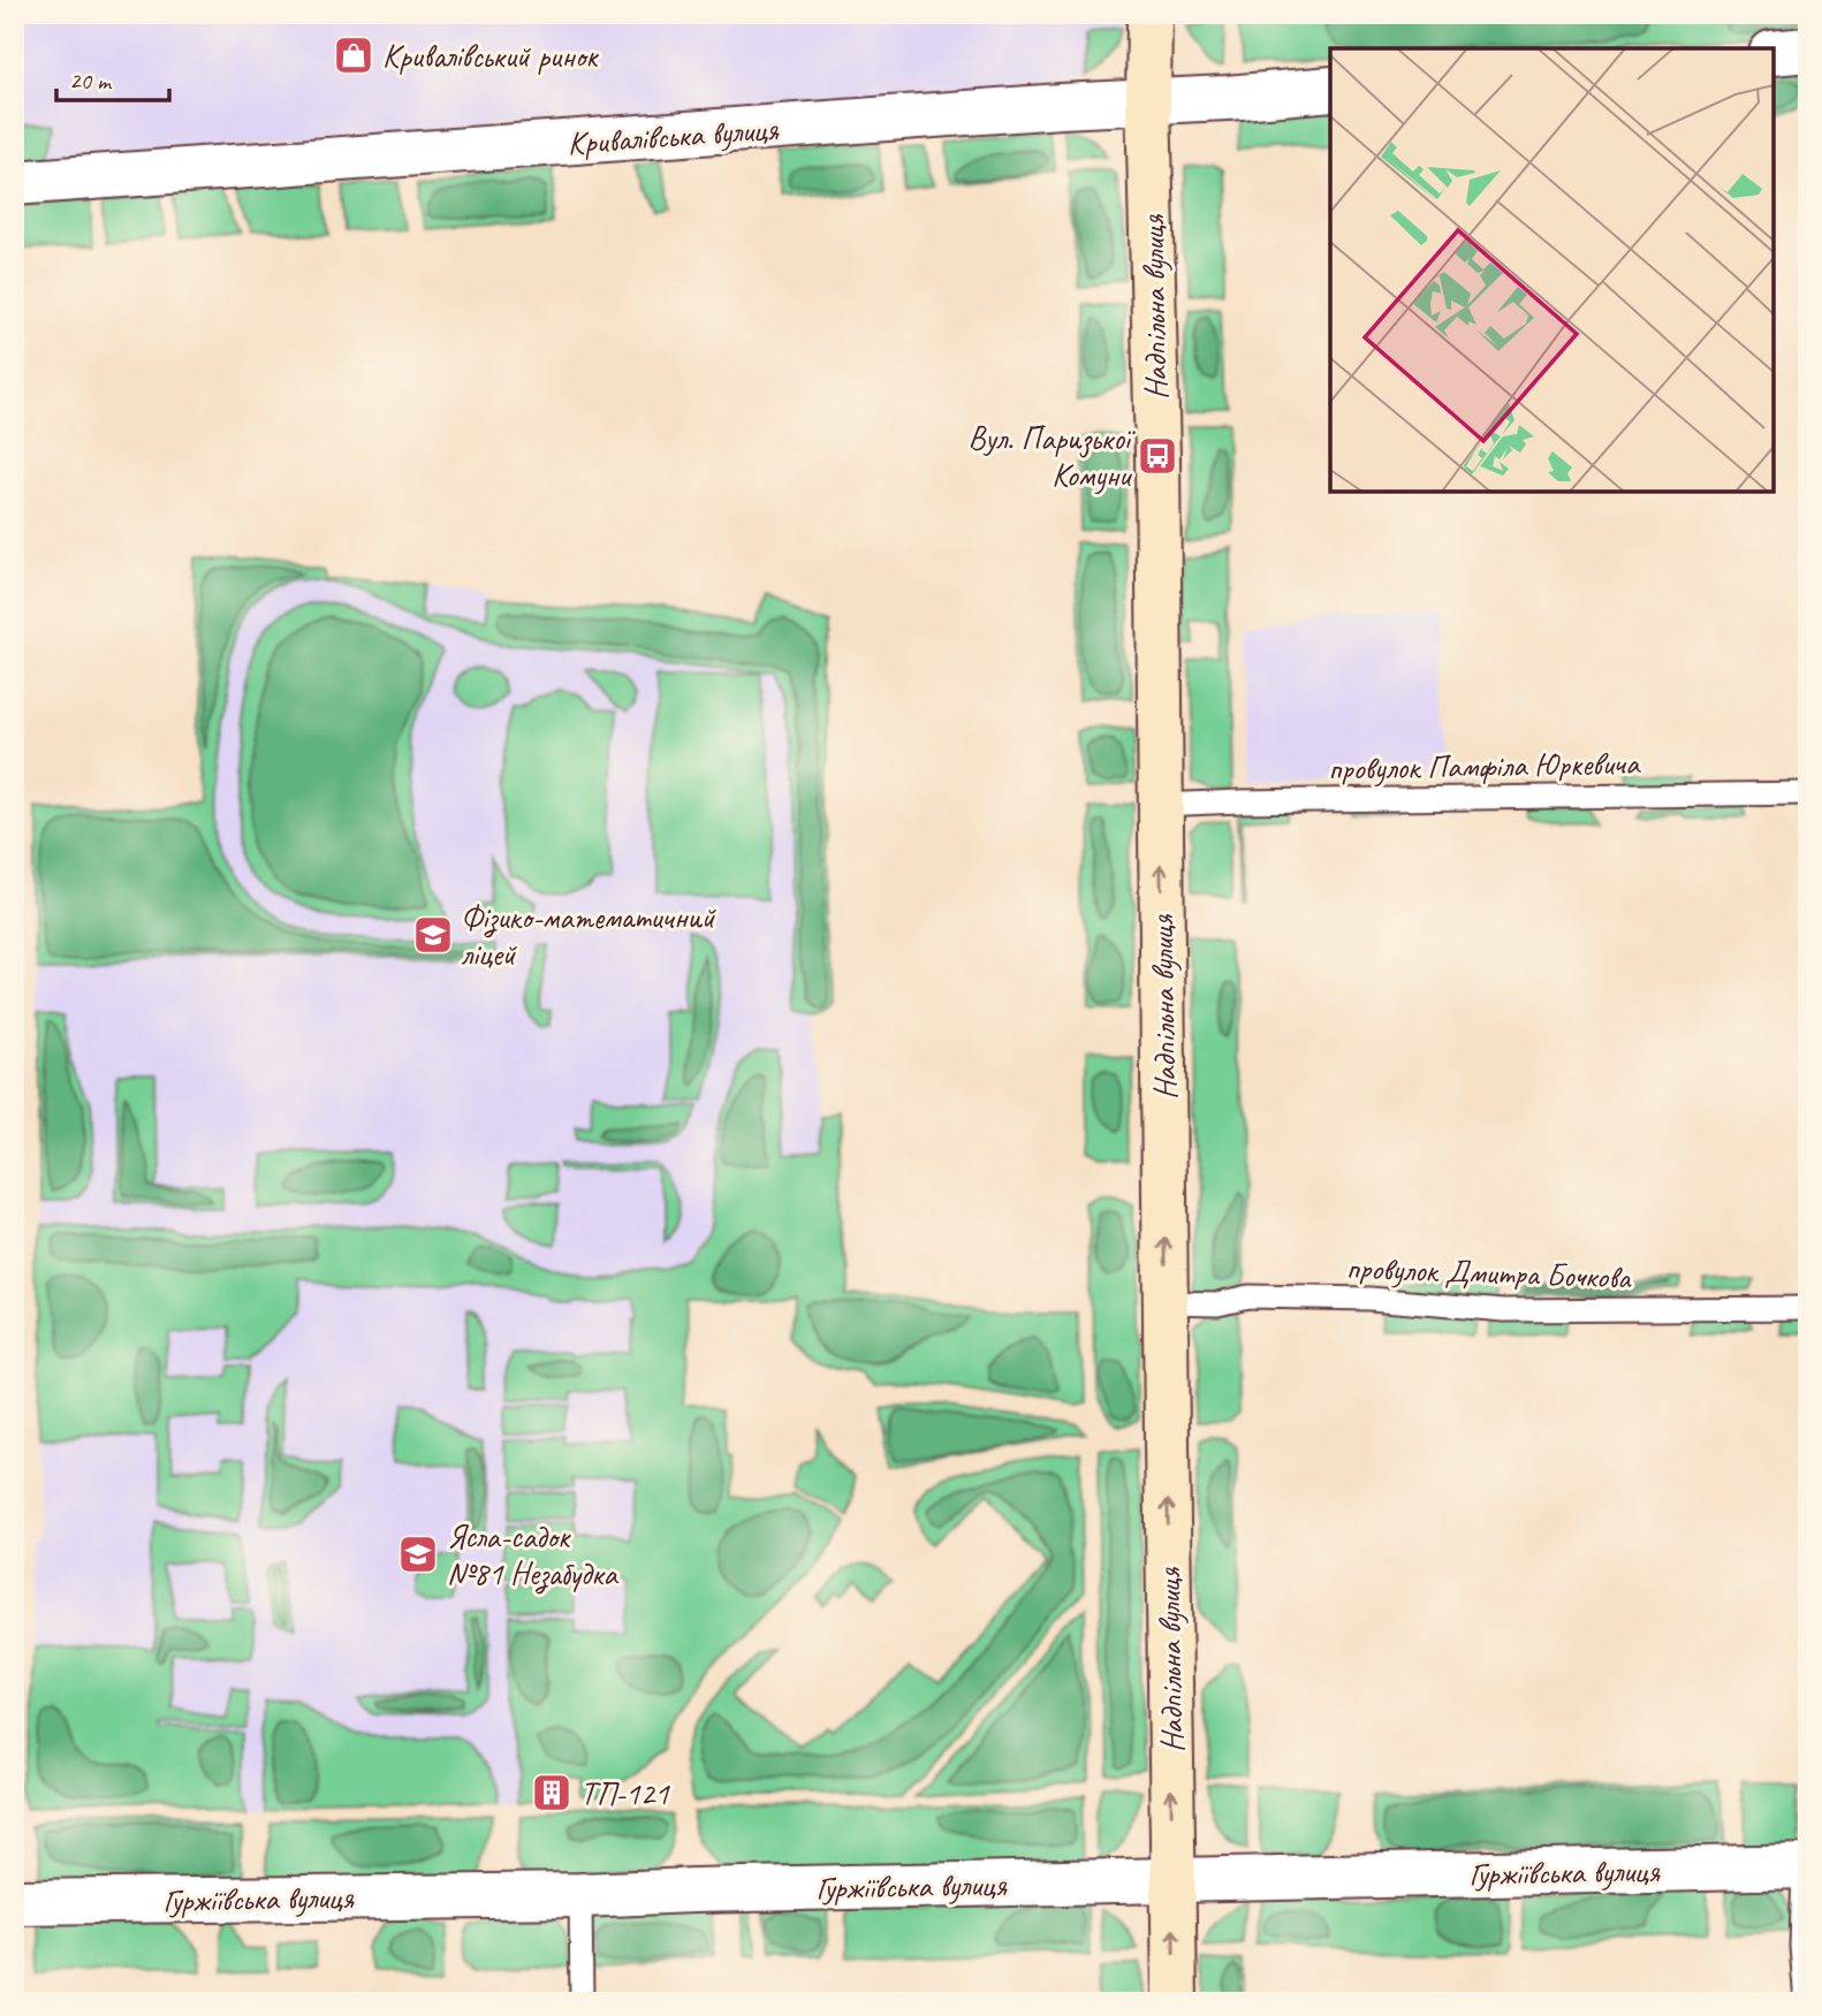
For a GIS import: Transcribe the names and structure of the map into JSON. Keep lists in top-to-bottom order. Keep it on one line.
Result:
{"streets":{"main road":["Надпільна вулиця"],"street":["Кривалівська вулиця","Гуржіївська вулиця"],"lane":["провулок Памфіла Юркевича","провулок Дмитра Бочкова"]},"crossings":[["Кривалівська вулиця","Надпільна вулиця"],["Надпільна вулиця","провулок Памфіла Юркевича"],["Надпільна вулиця","провулок Дмитра Бочкова"],["Надпільна вулиця","Гуржіївська вулиця"]],"one_way":["Надпільна вулиця"],"places":{"shop":["Кривалівський ринок"],"bus stop":["Вул. Паризької Комуни"],"school or university":["Фізико-математичний ліцей","Ясла-садок №81 Незабудка"],"building":["ТП-121"]},"scale_bar":"20 m"}
